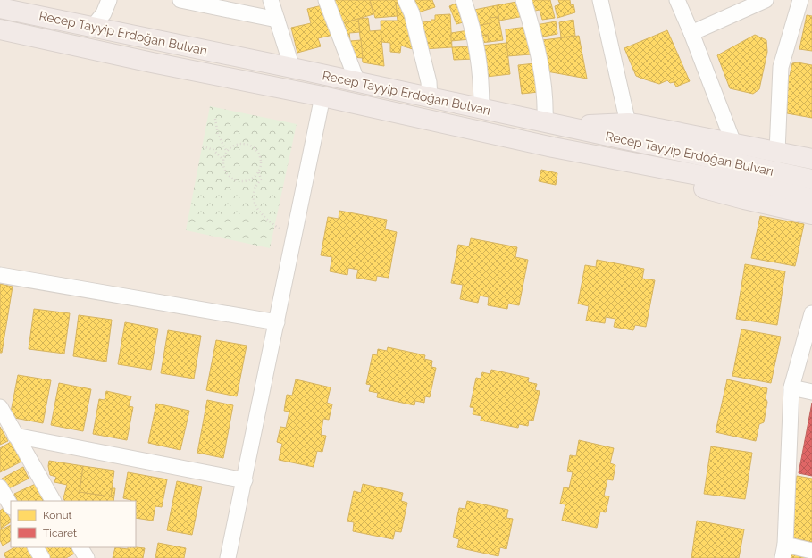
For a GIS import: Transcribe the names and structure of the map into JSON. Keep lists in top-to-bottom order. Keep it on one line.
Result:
{"streets":{"highway":["Recep Tayyip Erdoğan Bulvarı"]},"legend":["Konut","Ticaret"]}
